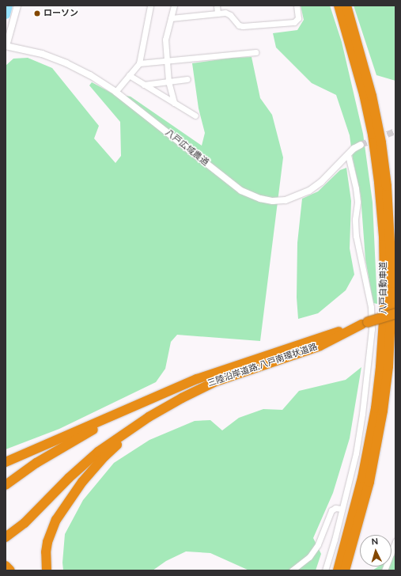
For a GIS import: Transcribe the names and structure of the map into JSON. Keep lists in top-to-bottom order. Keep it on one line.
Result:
{"streets":{"highway":["八戸自動車道","三陸沿岸道路;八戸南環状道路"],"street":["八戸広域農道"]},"places":["ローソン"],"north":"top"}
